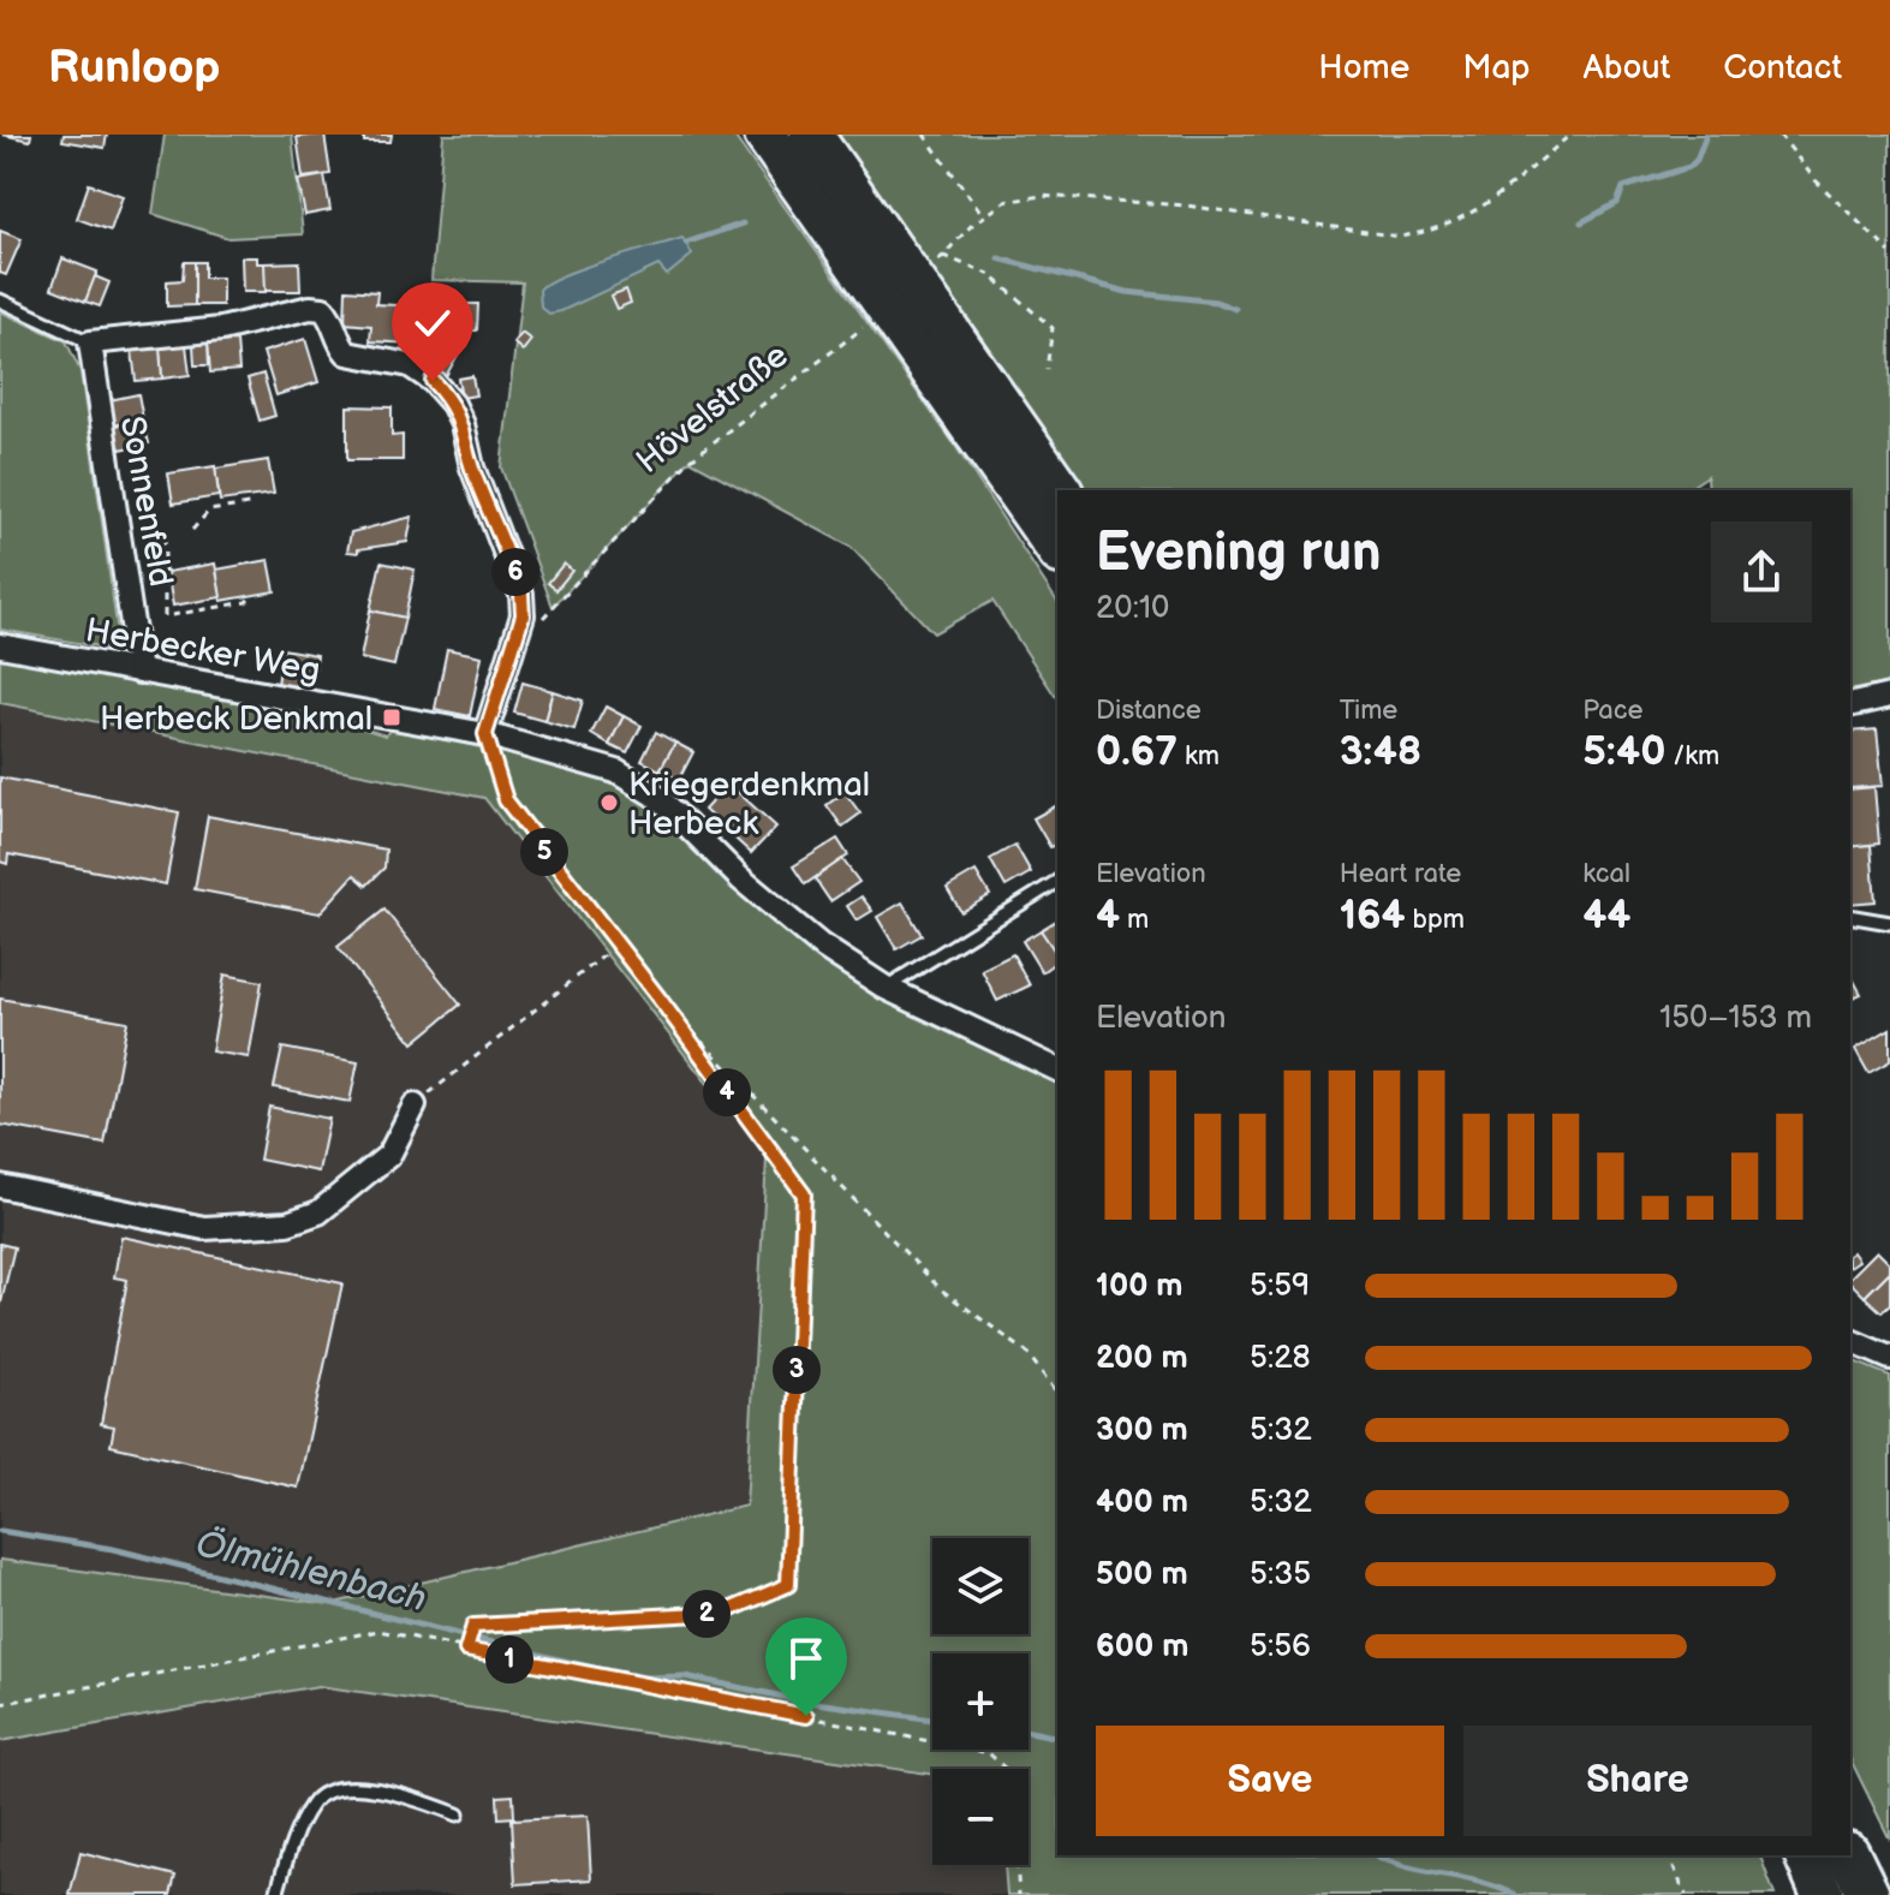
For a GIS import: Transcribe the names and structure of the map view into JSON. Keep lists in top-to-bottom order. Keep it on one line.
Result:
{"streets":{"street":["Sonnenfeld","Herbecker Weg"],"path":["Hövelstraße"]},"crossings":[["Sonnenfeld","Herbecker Weg"]],"water":["Ölmühlenbach"],"places":{"transit":["Herbeck Denkmal"],"other":["Kriegerdenkmal Herbeck"]},"page":{"header":"Runloop","nav":["Home","Map","About","Contact"],"heading":["Evening run","20:10"],"pins":["6","5","4","3","2","1"],"stats":[["Distance","0.67 km"],["Time","3:48"],["Pace","5:40 /km"],["Elevation","4 m"],["Heart rate","164 bpm"],["kcal","44"]],"chart":["Elevation","150–153 m"],"list":[{"name":"100 m","note":"5:59"},{"name":"200 m","note":"5:28"},{"name":"300 m","note":"5:32"},{"name":"400 m","note":"5:32"},{"name":"500 m","note":"5:35"},{"name":"600 m","note":"5:56"}],"map_buttons":["+","−"],"buttons":["Save","Share"]}}
